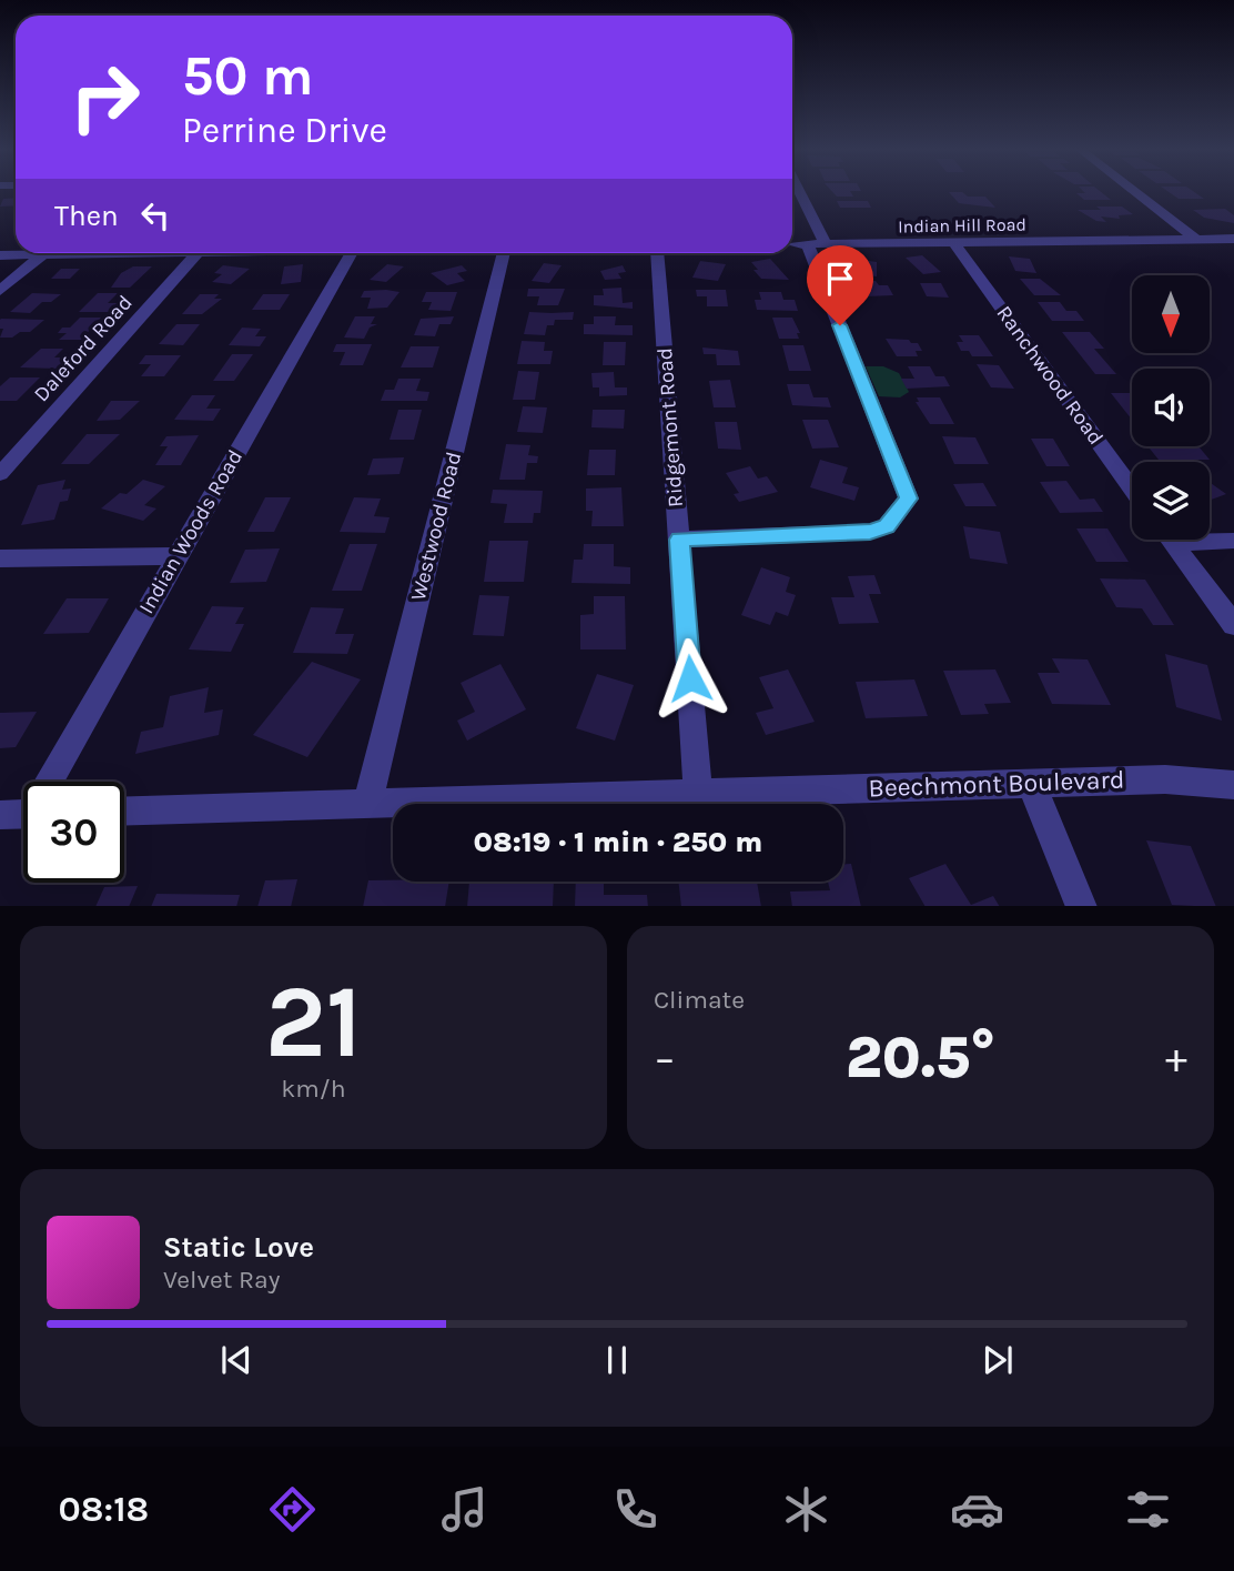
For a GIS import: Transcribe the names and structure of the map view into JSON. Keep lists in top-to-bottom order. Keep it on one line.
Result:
{"streets":{"street":["Indian Hill Road","Daleford Road","Ranchwood Road","Ridgemont Road","Westwood Road","Indian Woods Road","Beechmont Boulevard"]},"crossings":[["Indian Hill Road","Ranchwood Road"],["Ridgemont Road","Beechmont Boulevard"],["Westwood Road","Beechmont Boulevard"]],"north":"bottom","page":{"turn":["50 m","Perrine Drive"],"then":"Then","limit":"30","trip":"08:19 · 1 min · 250 m","tile":[["21","km/h"],"Climate"],"heat":["−","20.5°","+"],"song":["Static Love","Velvet Ray"],"tabs":"08:18"}}
